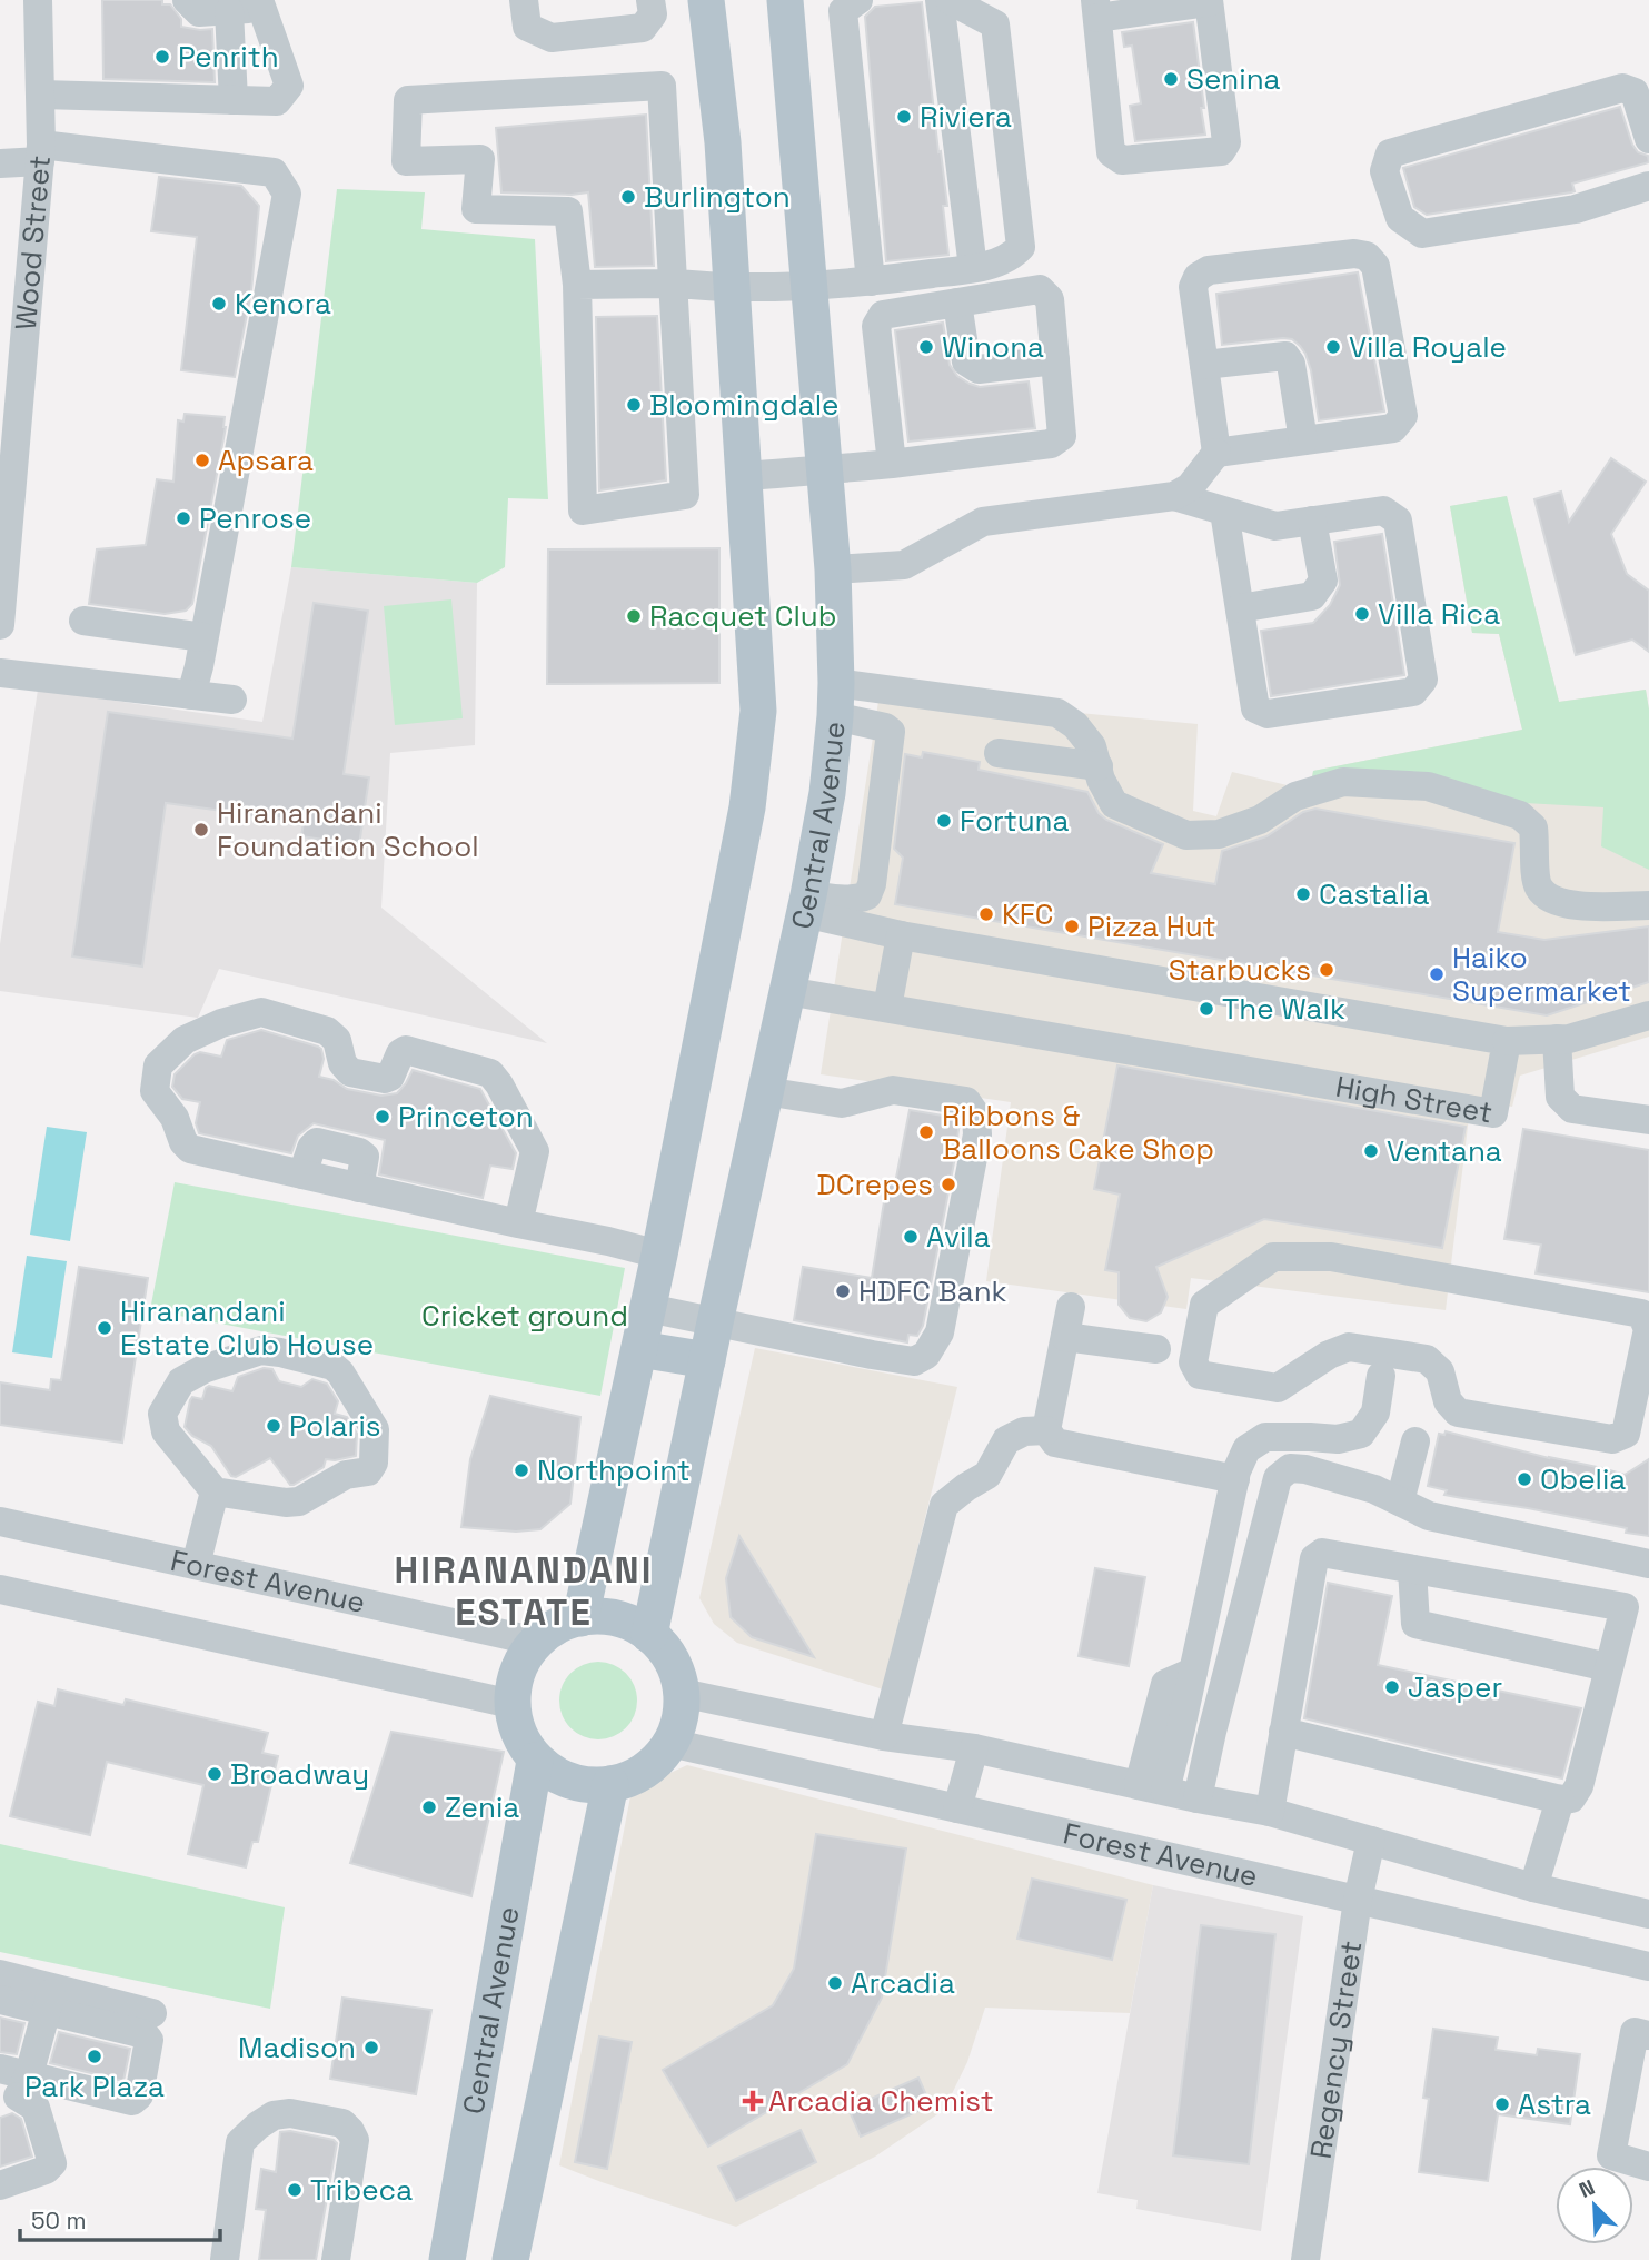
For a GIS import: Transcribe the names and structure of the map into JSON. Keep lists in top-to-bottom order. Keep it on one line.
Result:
{"streets":{"main road":["Central Avenue"],"street":["Wood Street","High Street","Forest Avenue","Regency Street"]},"crossings":[["Central Avenue","High Street"],["Central Avenue","Forest Avenue"],["Forest Avenue","Regency Street"]],"districts":["HIRANANDANI ESTATE"],"parks":["Cricket ground"],"places":{"other":["Penrith","Senina","Riviera","Burlington","Kenora","Winona","Villa Royale","Bloomingdale","Apsara","Penrose","Villa Rica","Racquet Club","Fortuna","Hiranandani Foundation School","Castalia","KFC","Pizza Hut","Starbucks","Haiko Supermarket","The Walk","Princeton","Ribbons & Balloons Cake Shop","Ventana","DCrepes","Avila","HDFC Bank","Hiranandani Estate Club House","Polaris","Northpoint","Obelia","Jasper","Broadway","Zenia","Arcadia","Madison","Park Plaza","Astra","Tribeca"],"health":["Arcadia Chemist"]},"scale_bar":"50 m","north":"top left"}
